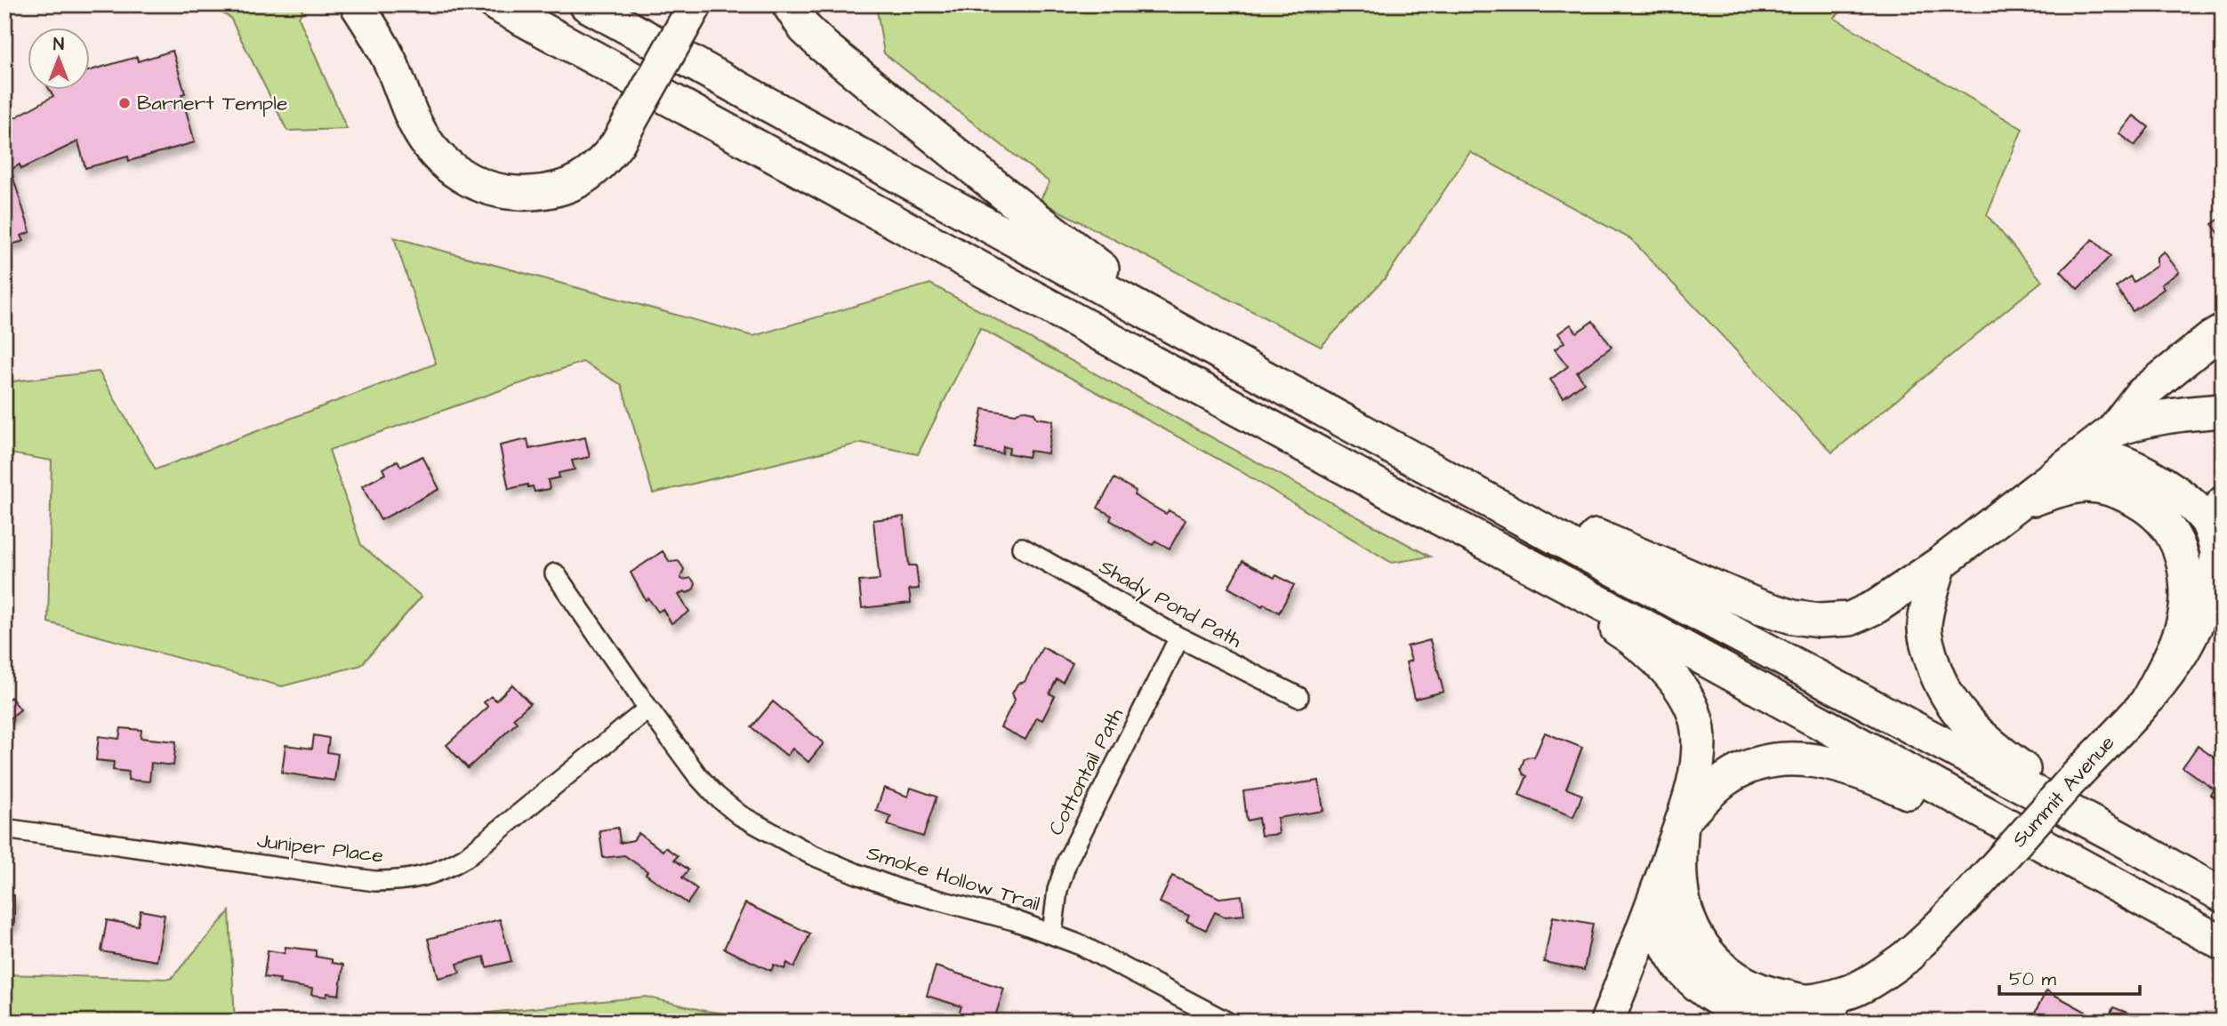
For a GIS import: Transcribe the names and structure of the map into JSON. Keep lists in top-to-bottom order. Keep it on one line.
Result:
{"streets":{"main road":["Summit Avenue"],"street":["Shady Pond Path","Cottontail Path","Juniper Place","Smoke Hollow Trail"]},"crossings":[["Shady Pond Path","Cottontail Path"],["Cottontail Path","Smoke Hollow Trail"],["Juniper Place","Smoke Hollow Trail"]],"places":["Barnert Temple"],"scale_bar":"50 m","north":"top"}
